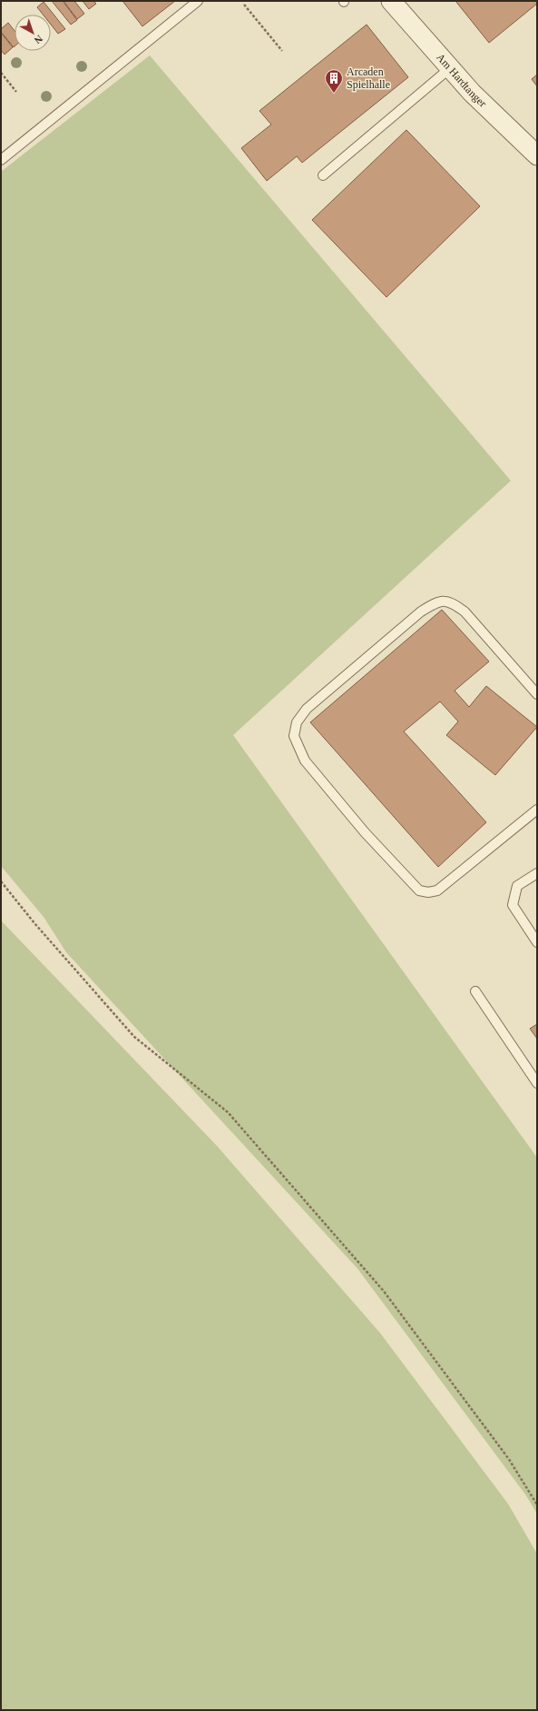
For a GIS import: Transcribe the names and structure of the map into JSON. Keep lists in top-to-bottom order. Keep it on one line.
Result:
{"streets":{"street":["Am Hardtanger"]},"places":{"building":["Arcaden Spielhalle"]},"north":"bottom right"}
